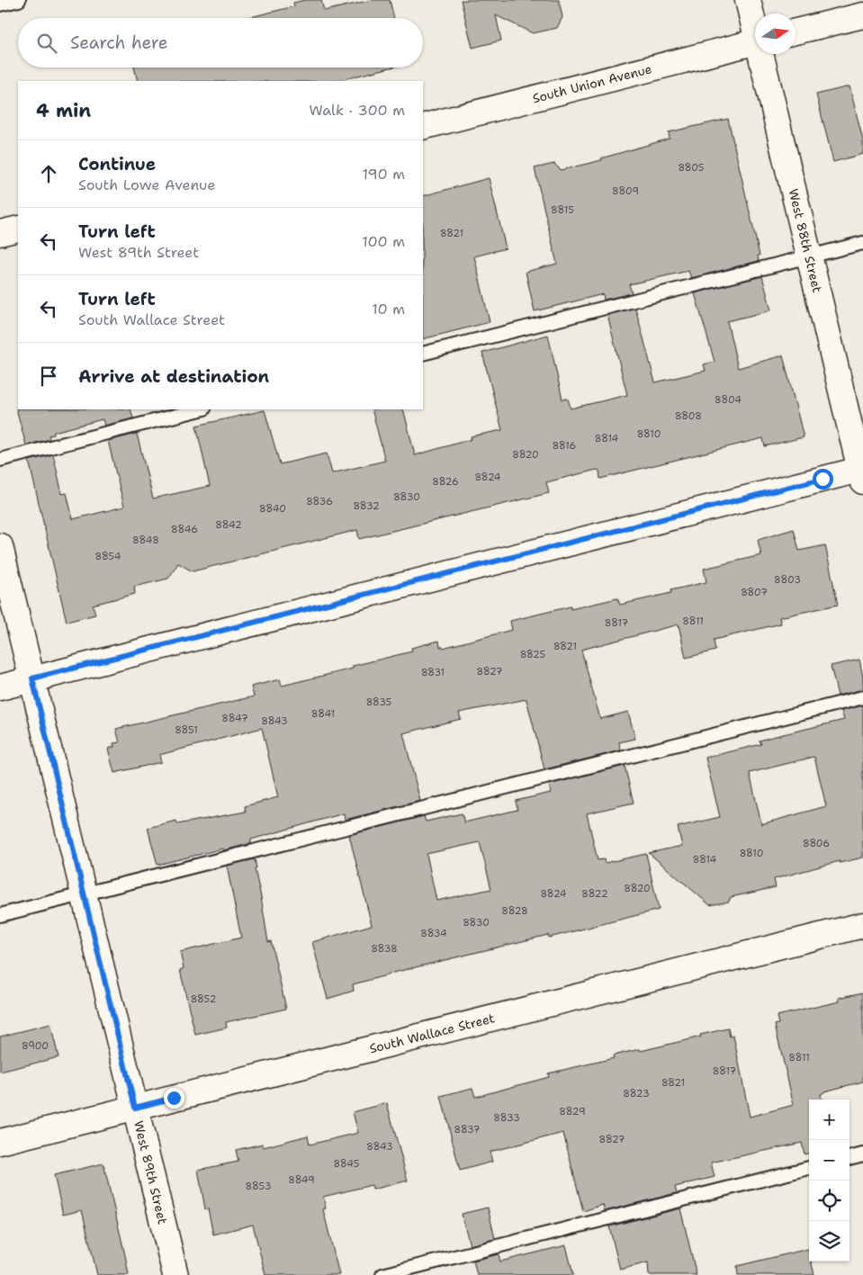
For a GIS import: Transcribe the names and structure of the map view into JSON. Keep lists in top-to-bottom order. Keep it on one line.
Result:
{"streets":{"street":["South Union Avenue","West 88th Street","South Wallace Street","West 89th Street"]},"crossings":[["South Wallace Street","West 89th Street"]],"house_numbers":["8805","8809","8815","8821","8804","8808","8810","8814","8816","8820","8824","8826","8830","8836","8832","8840","8842","8846","8848","8854","8803","8807","8811","8817","8821","8825","8827","8831","8835","8841","8847","8843","8851","8806","8810","8814","8820","8824","8822","8828","8830","8834","8838","8852","8900","8811","8817","8821","8823","8829","8833","8837","8827","8843","8845","8849","8853"],"north":"right","page":{"search":"Search here","heading":["4 min","Walk · 300 m"],"list":[["Continue","South Lowe Avenue","190 m"],["Turn left","West 89th Street","100 m"],["Turn left","South Wallace Street","10 m"],"Arrive at destination"],"map_buttons":["+","−"]}}
